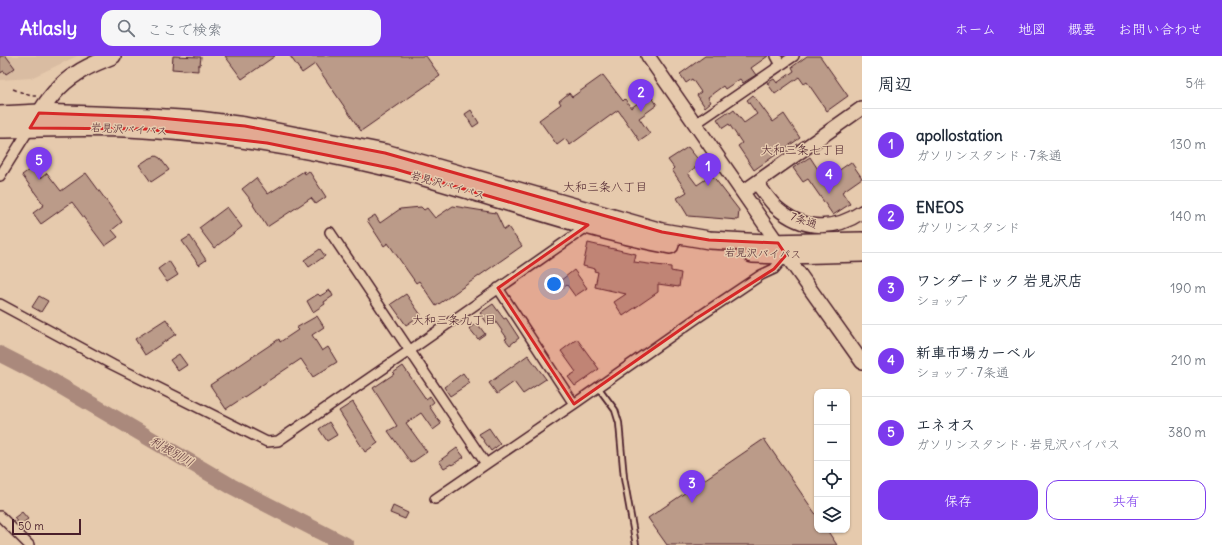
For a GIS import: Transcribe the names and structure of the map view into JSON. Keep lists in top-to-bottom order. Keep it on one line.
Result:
{"streets":{"highway":["岩見沢バイパス"],"street":["7条通"]},"districts":["大和三条七丁目","大和三条八丁目","大和三条九丁目"],"water":["利根別川"],"scale_bar":"50 m","page":{"header":"Atlasly","search":"ここで検索","nav":["ホーム","地図","概要","お問い合わせ"],"heading":["周辺","5件"],"pins":["2","5","1","4","3"],"list":[{"mark":"1","name":"apollostation","note":"ガソリンスタンド · 7条通","value":"130 m"},{"mark":"2","name":"ENEOS","note":"ガソリンスタンド","value":"140 m"},{"mark":"3","name":"ワンダードック 岩見沢店","note":"ショップ","value":"190 m"},{"mark":"4","name":"新車市場カーベル","note":"ショップ · 7条通","value":"210 m"},{"mark":"5","name":"エネオス","note":"ガソリンスタンド · 岩見沢バイパス","value":"380 m"}],"map_buttons":["+","−"],"buttons":["保存","共有"],"scale":"50 m"}}
